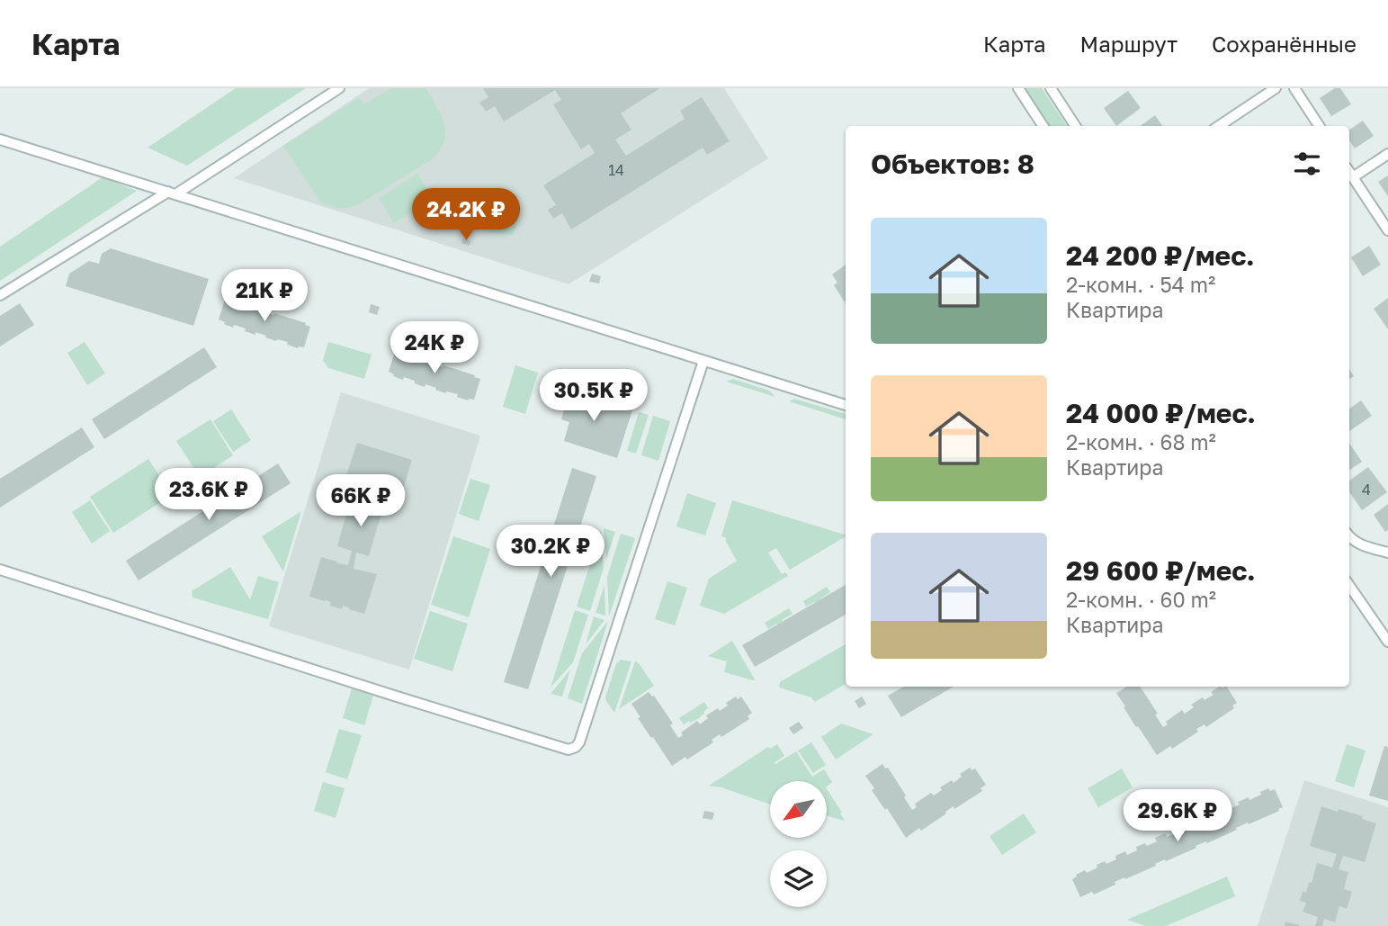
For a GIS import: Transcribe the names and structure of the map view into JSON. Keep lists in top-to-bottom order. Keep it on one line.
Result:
{"house_numbers":["14","4"],"north":"bottom left","page":{"header":"Карта","nav":["Карта","Маршрут","Сохранённые"],"heading":"Объектов: 8","price":["24.2K ₽","21K ₽","24K ₽","30.5K ₽","23.6K ₽","66K ₽","30.2K ₽","29.6K ₽"],"list":[{"name":"24 200 ₽/мес.","note":"2-комн. · 54 m² · Квартира"},{"name":"24 000 ₽/мес.","note":"2-комн. · 68 m² · Квартира"},{"name":"29 600 ₽/мес.","note":"2-комн. · 60 m² · Квартира"}]}}
